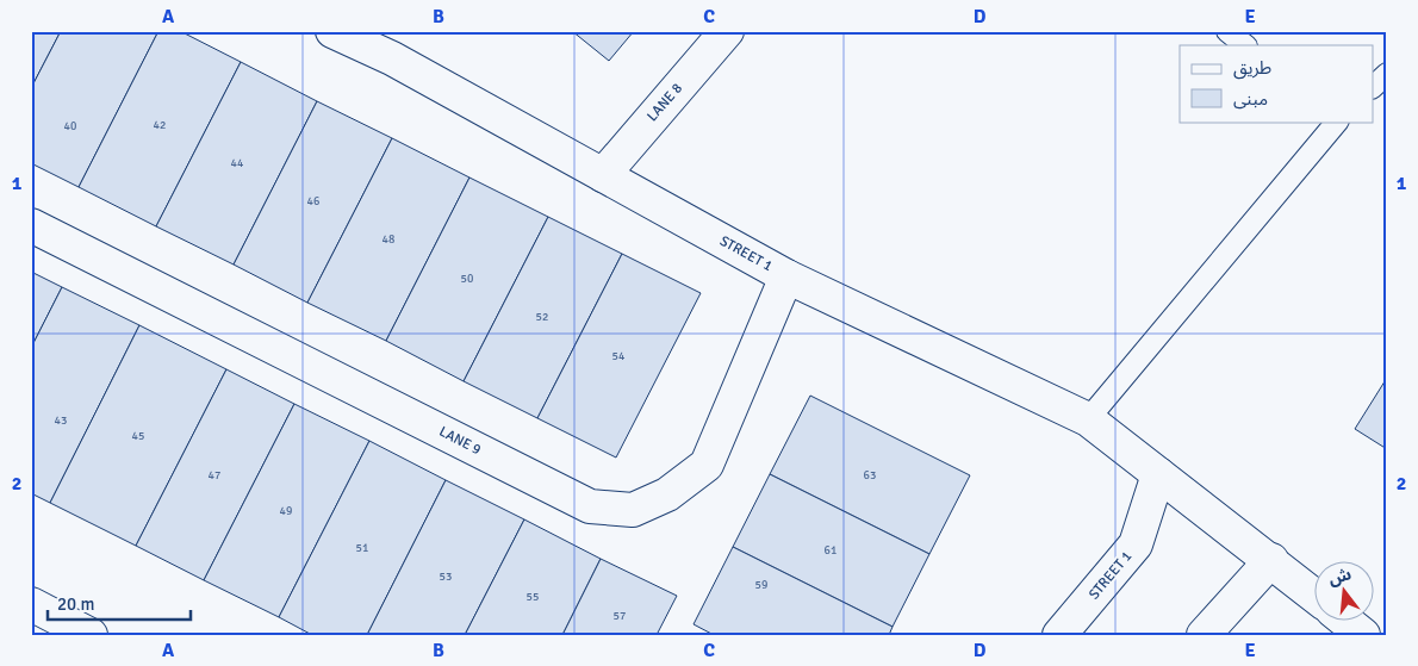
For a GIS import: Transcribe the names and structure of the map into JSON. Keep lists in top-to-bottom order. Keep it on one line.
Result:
{"streets":{"street":["LANE 8","STREET 1","LANE 9"]},"crossings":[["LANE 8","STREET 1"],["STREET 1","LANE 9"]],"house_numbers":["42","40","44","46","48","50","52","54","43","45","47","63","49","51","61","53","59","55","57"],"legend":["طريق","مبنى"],"scale_bar":"20 m","north":"top","grid":{"columns":["A","B","C","D","E"],"rows":["1","2"]}}
